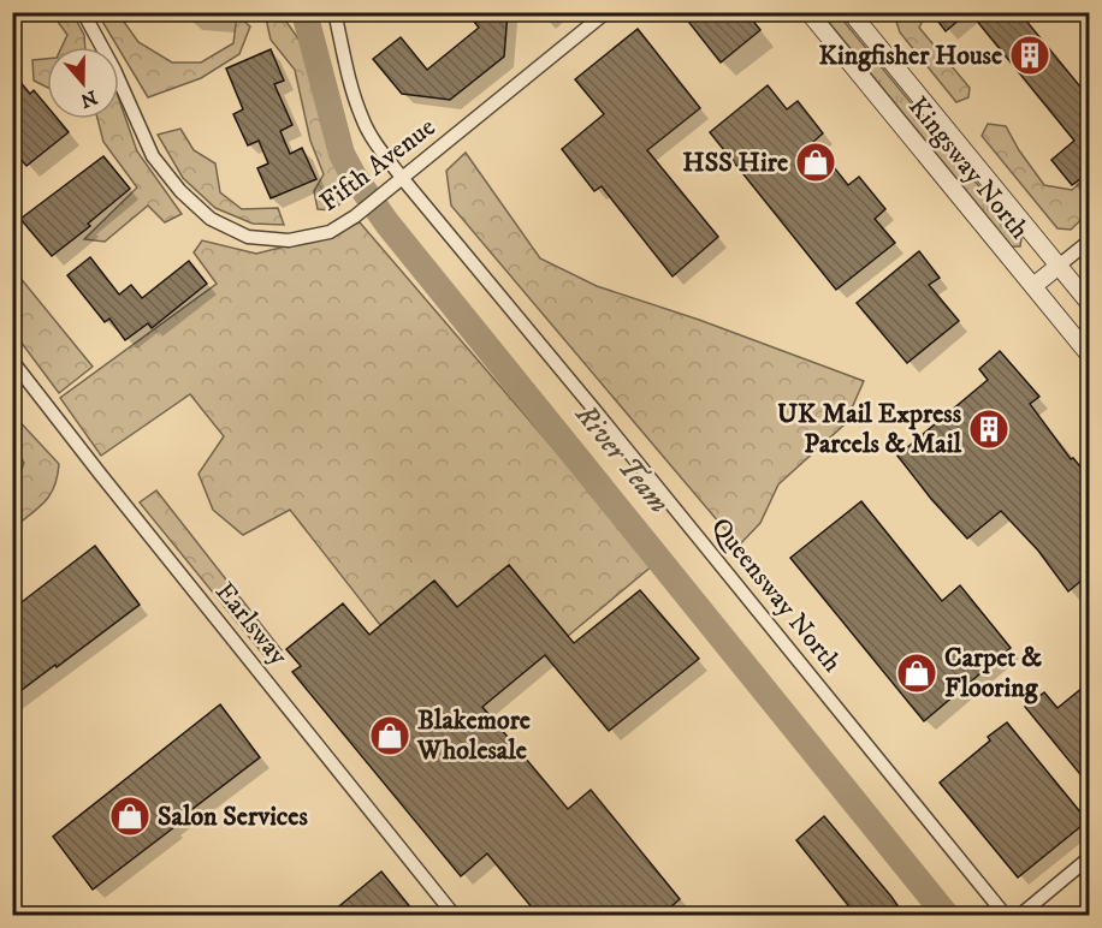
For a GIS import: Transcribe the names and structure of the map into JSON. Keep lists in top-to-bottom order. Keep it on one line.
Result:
{"streets":{"street":["Fifth Avenue","Kingsway North","Queensway North","Earlsway"]},"crossings":[["Fifth Avenue","Queensway North"]],"water":["River Team"],"places":{"building":["Kingfisher House","UK Mail Express Parcels & Mail"],"shop":["HSS Hire","Carpet & Flooring","Blakemore Wholesale","Salon Services"]},"north":"bottom"}
